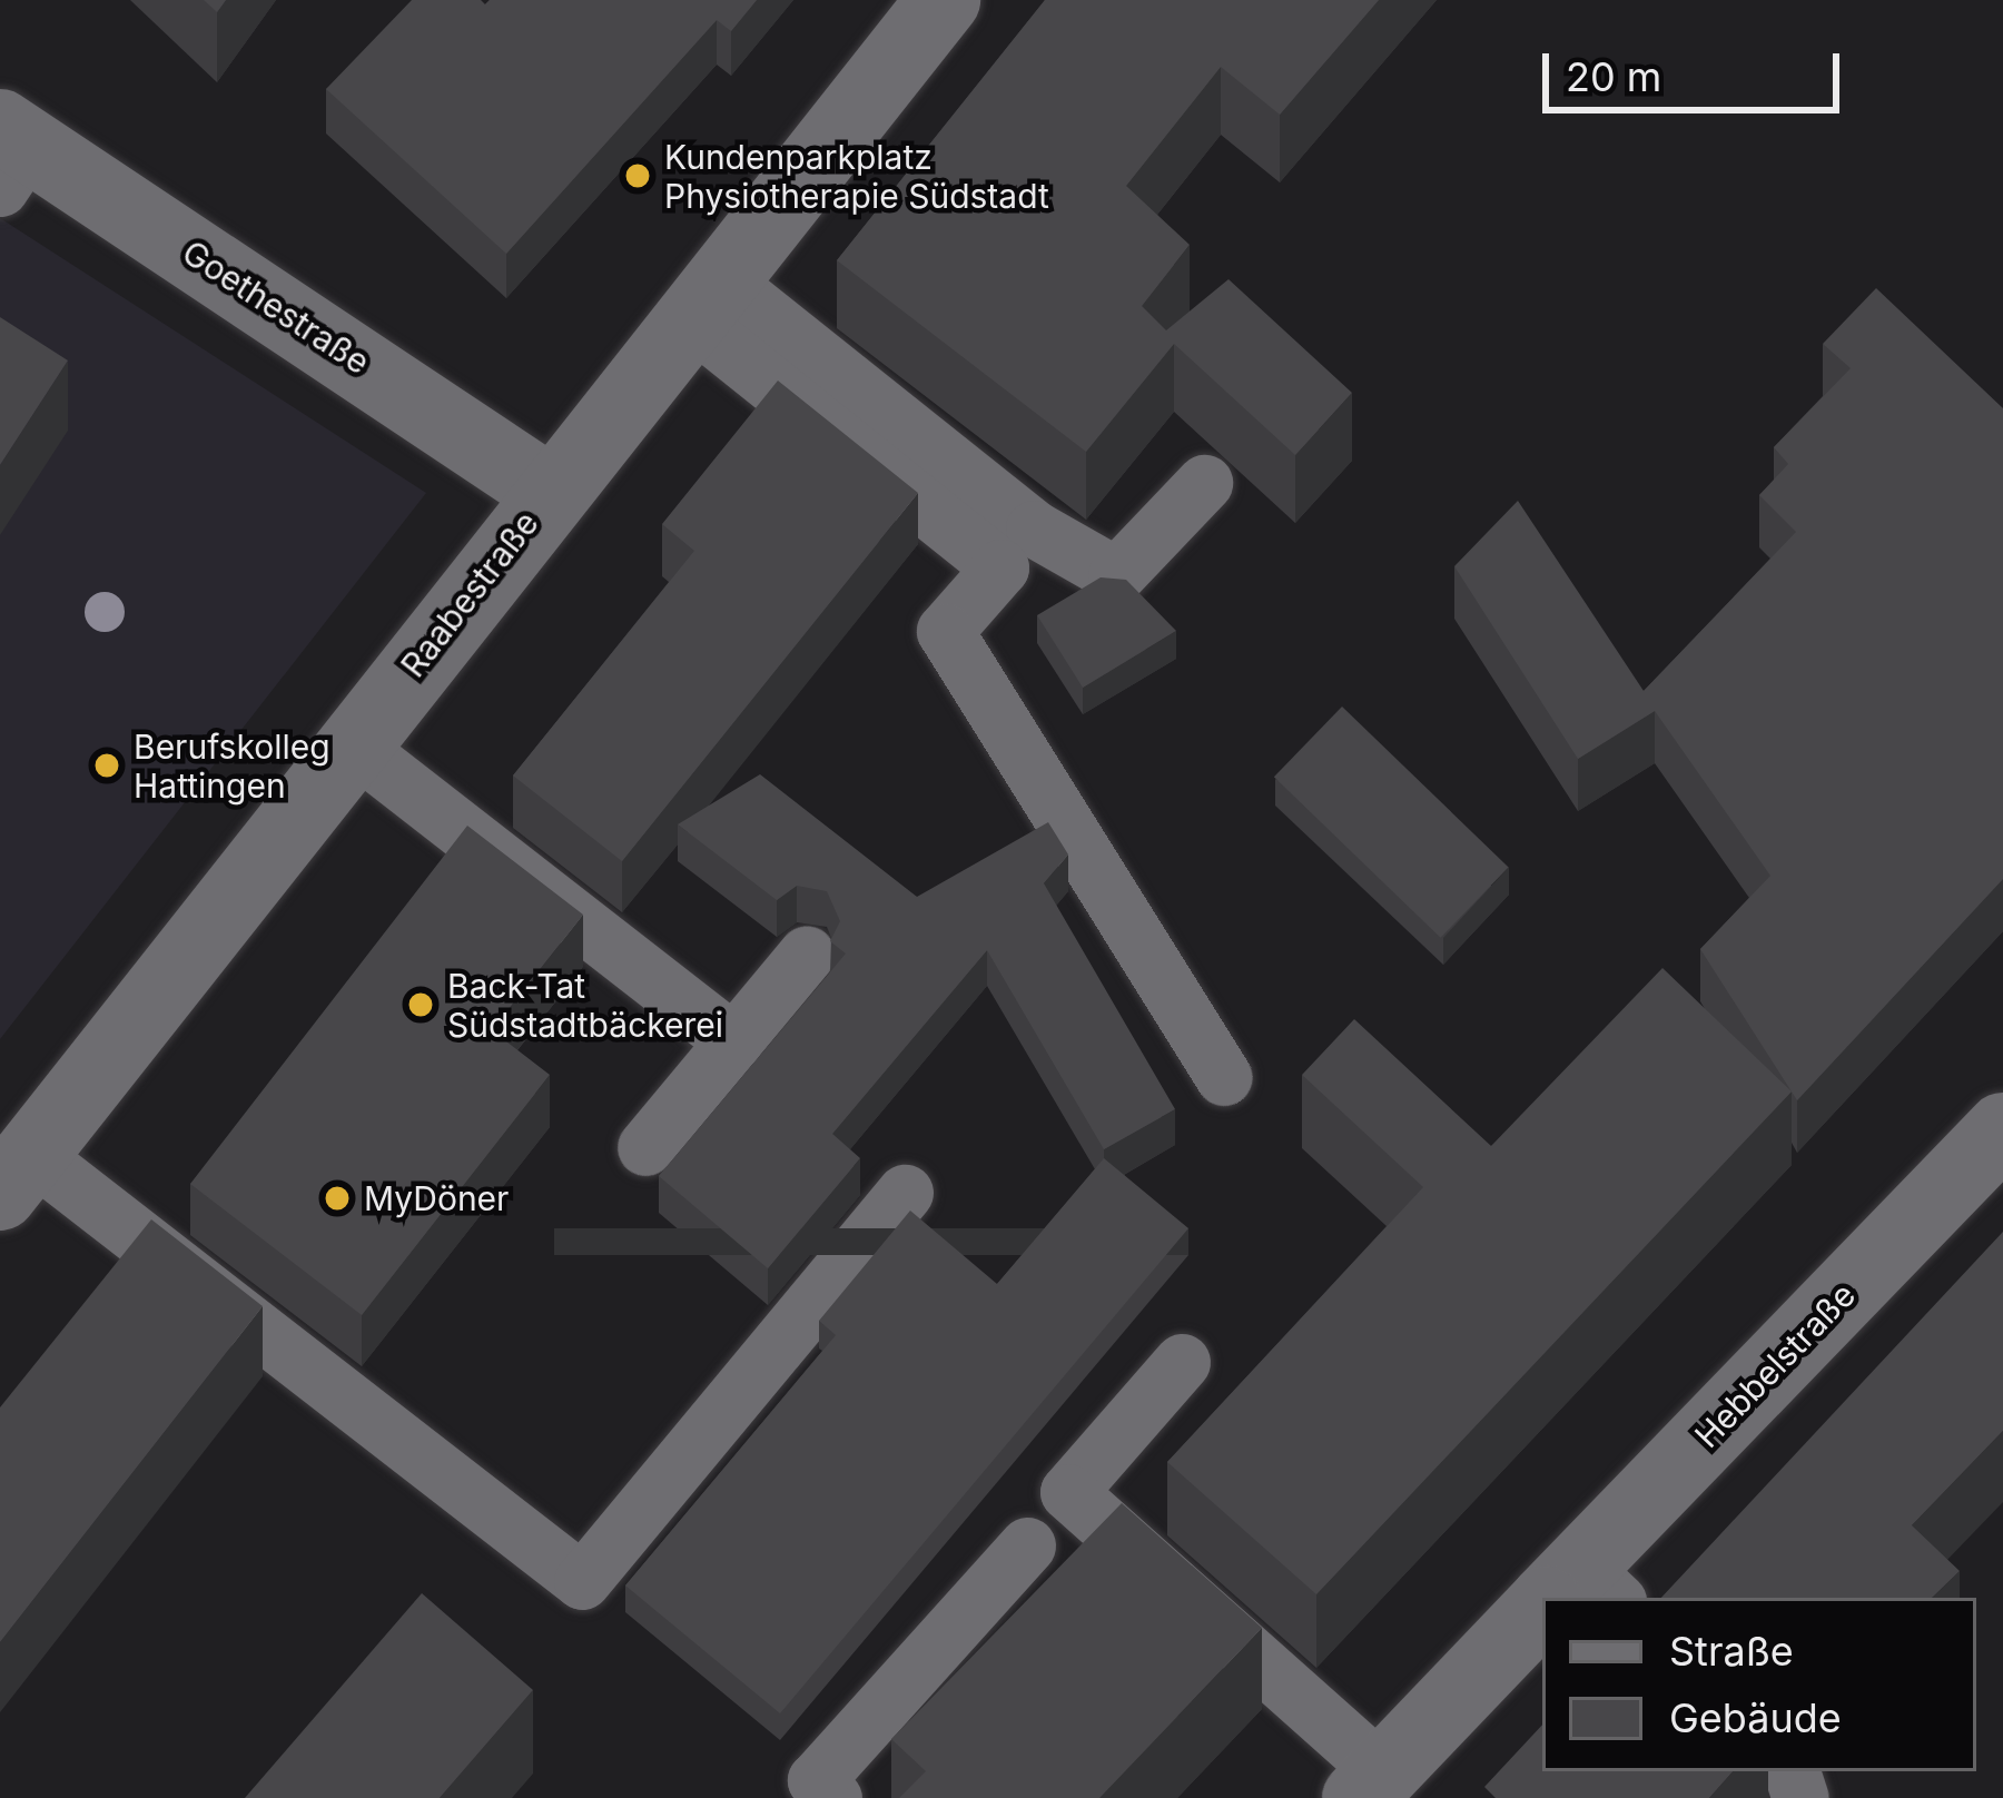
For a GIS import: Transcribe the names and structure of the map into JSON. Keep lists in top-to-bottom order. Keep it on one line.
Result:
{"streets":{"street":["Goethestraße","Raabestraße","Hebbelstraße"]},"crossings":[["Goethestraße","Raabestraße"]],"places":["Kundenparkplatz Physiotherapie Südstadt","Berufskolleg Hattingen","Back-Tat Südstadtbäckerei","MyDöner"],"legend":["Straße","Gebäude"],"scale_bar":"20 m"}
